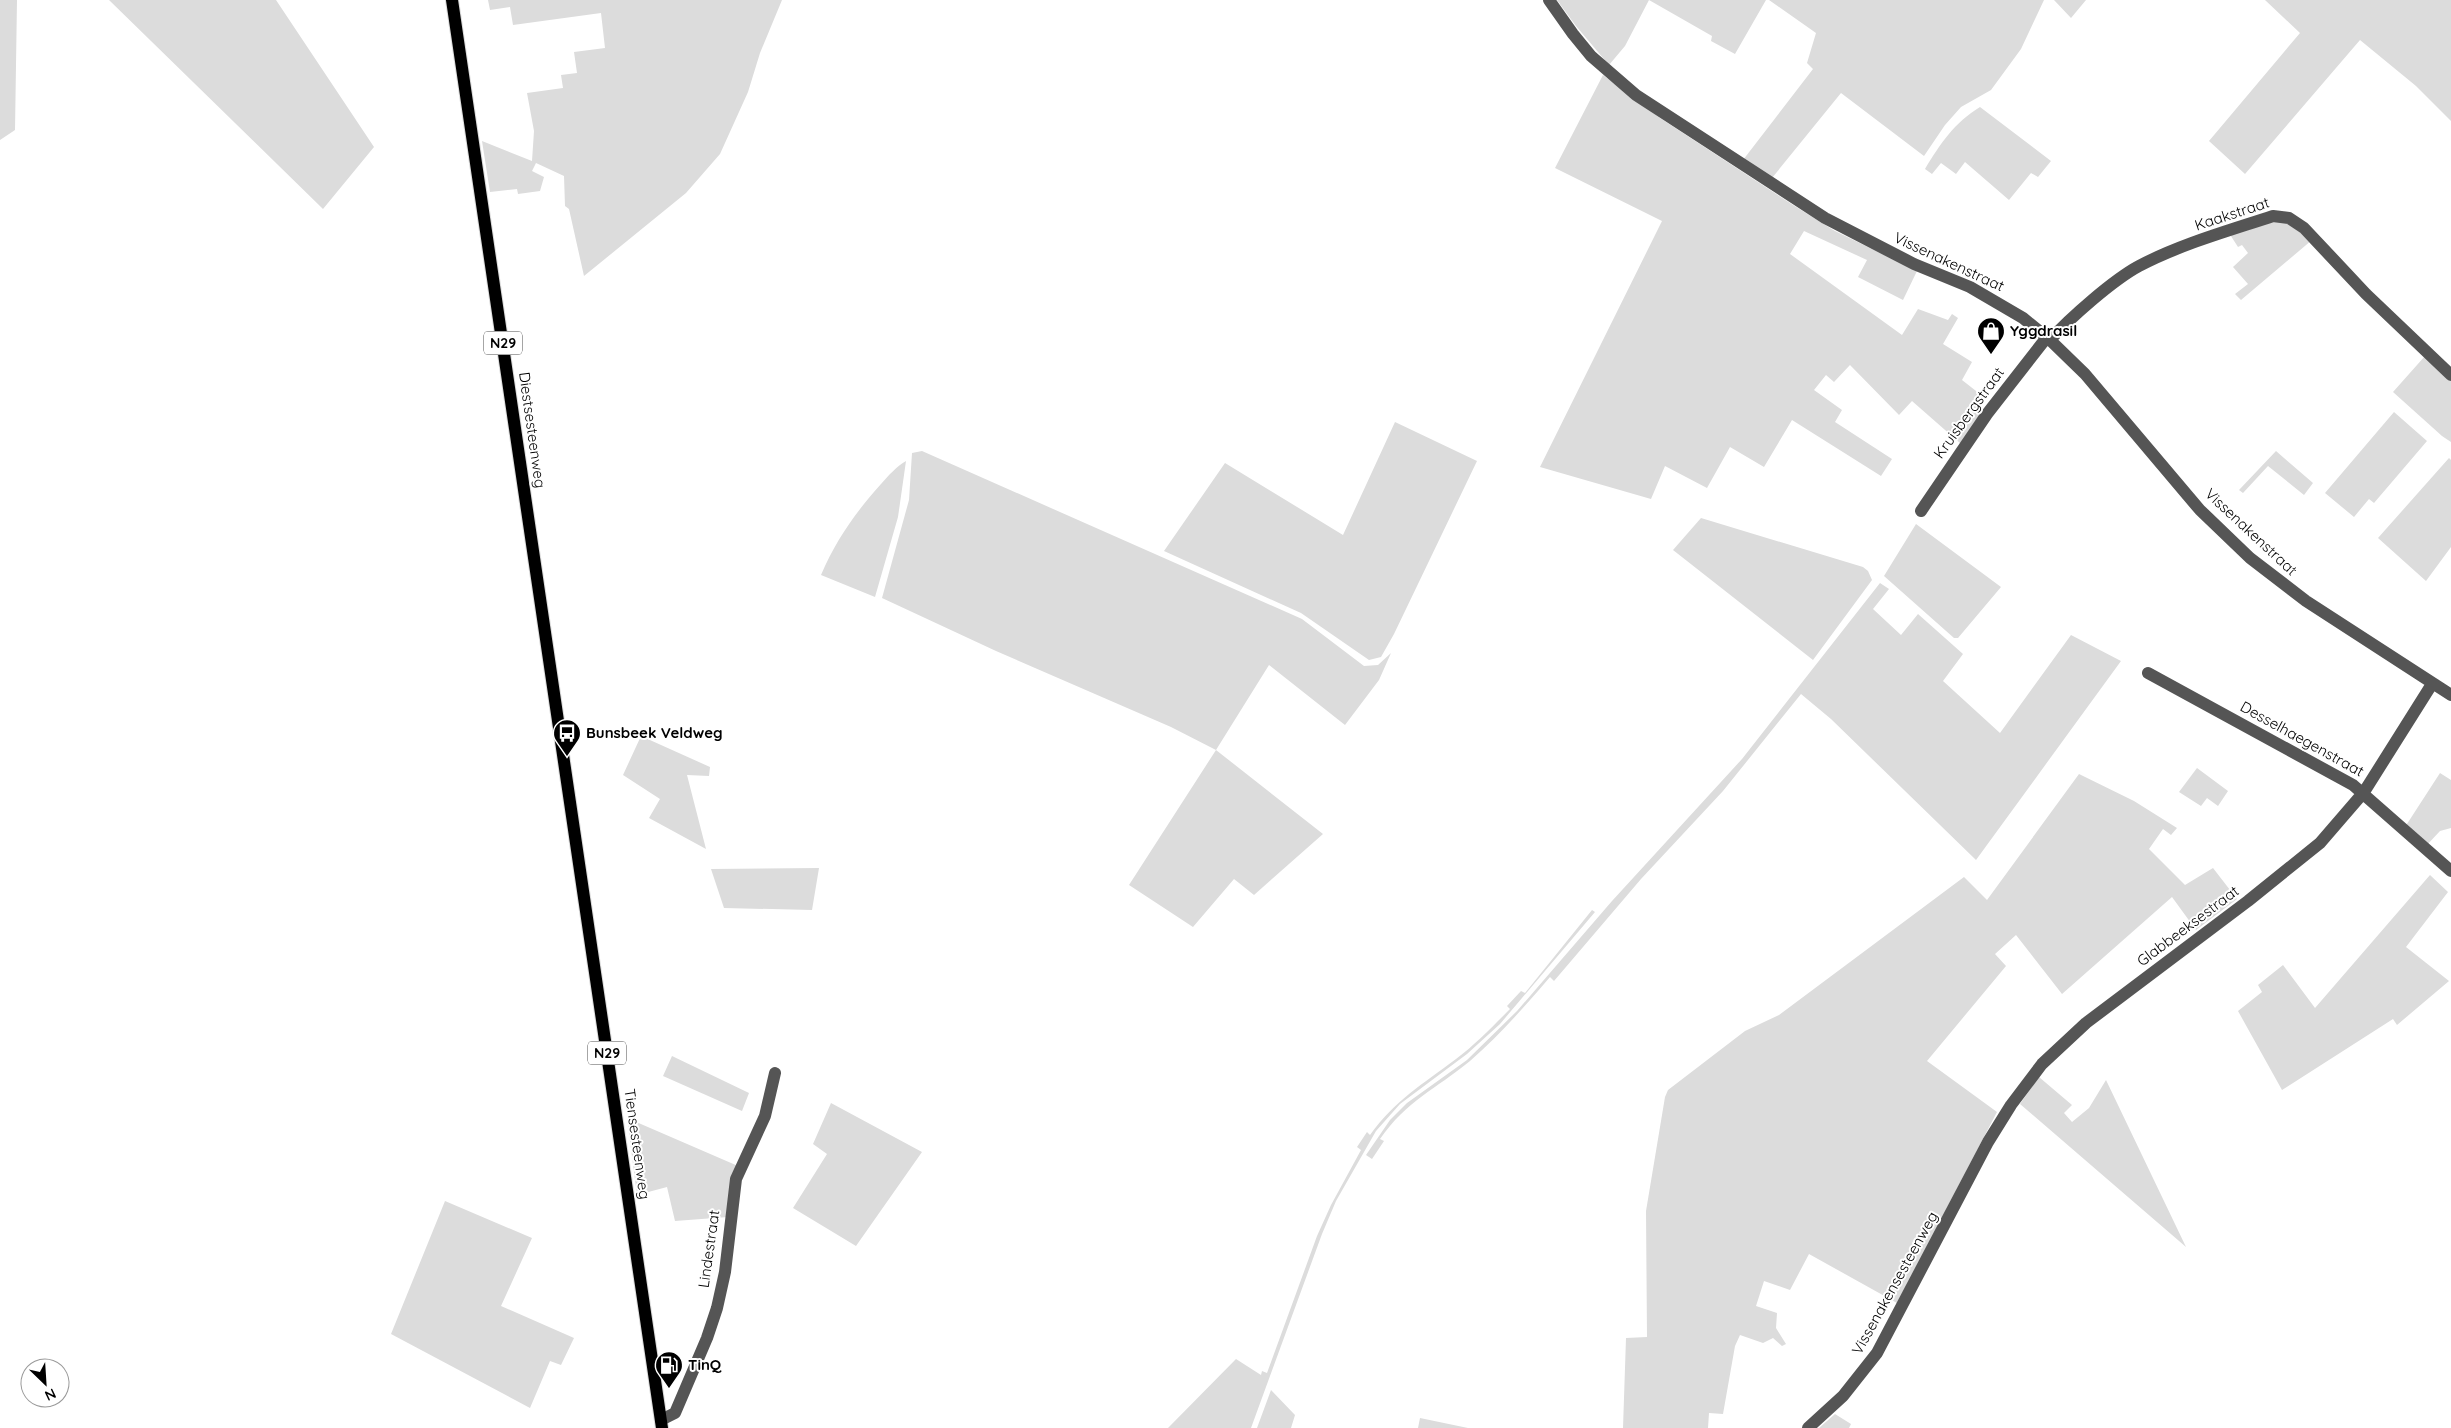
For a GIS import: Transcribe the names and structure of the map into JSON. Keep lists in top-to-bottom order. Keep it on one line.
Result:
{"streets":{"main road":["N29","Diestsesteenweg","Tiensesteenweg"],"street":["Kaakstraat","Vissenakenstraat","Kruisbergstraat","Desselhaegenstraat","Glabbeeksestraat","Lindestraat","Vissenakensesteenweg"]},"crossings":[["Kaakstraat","Vissenakenstraat"],["Kaakstraat","Kruisbergstraat"],["Vissenakenstraat","Kruisbergstraat"],["Vissenakenstraat","Glabbeeksestraat"],["Diestsesteenweg","Tiensesteenweg"],["Desselhaegenstraat","Glabbeeksestraat"],["Glabbeeksestraat","Vissenakensesteenweg"],["Tiensesteenweg","Lindestraat"]],"places":{"shop":["Yggdrasil"],"bus stop":["Bunsbeek Veldweg"],"fuel station":["TinQ"]},"north":"bottom right"}
